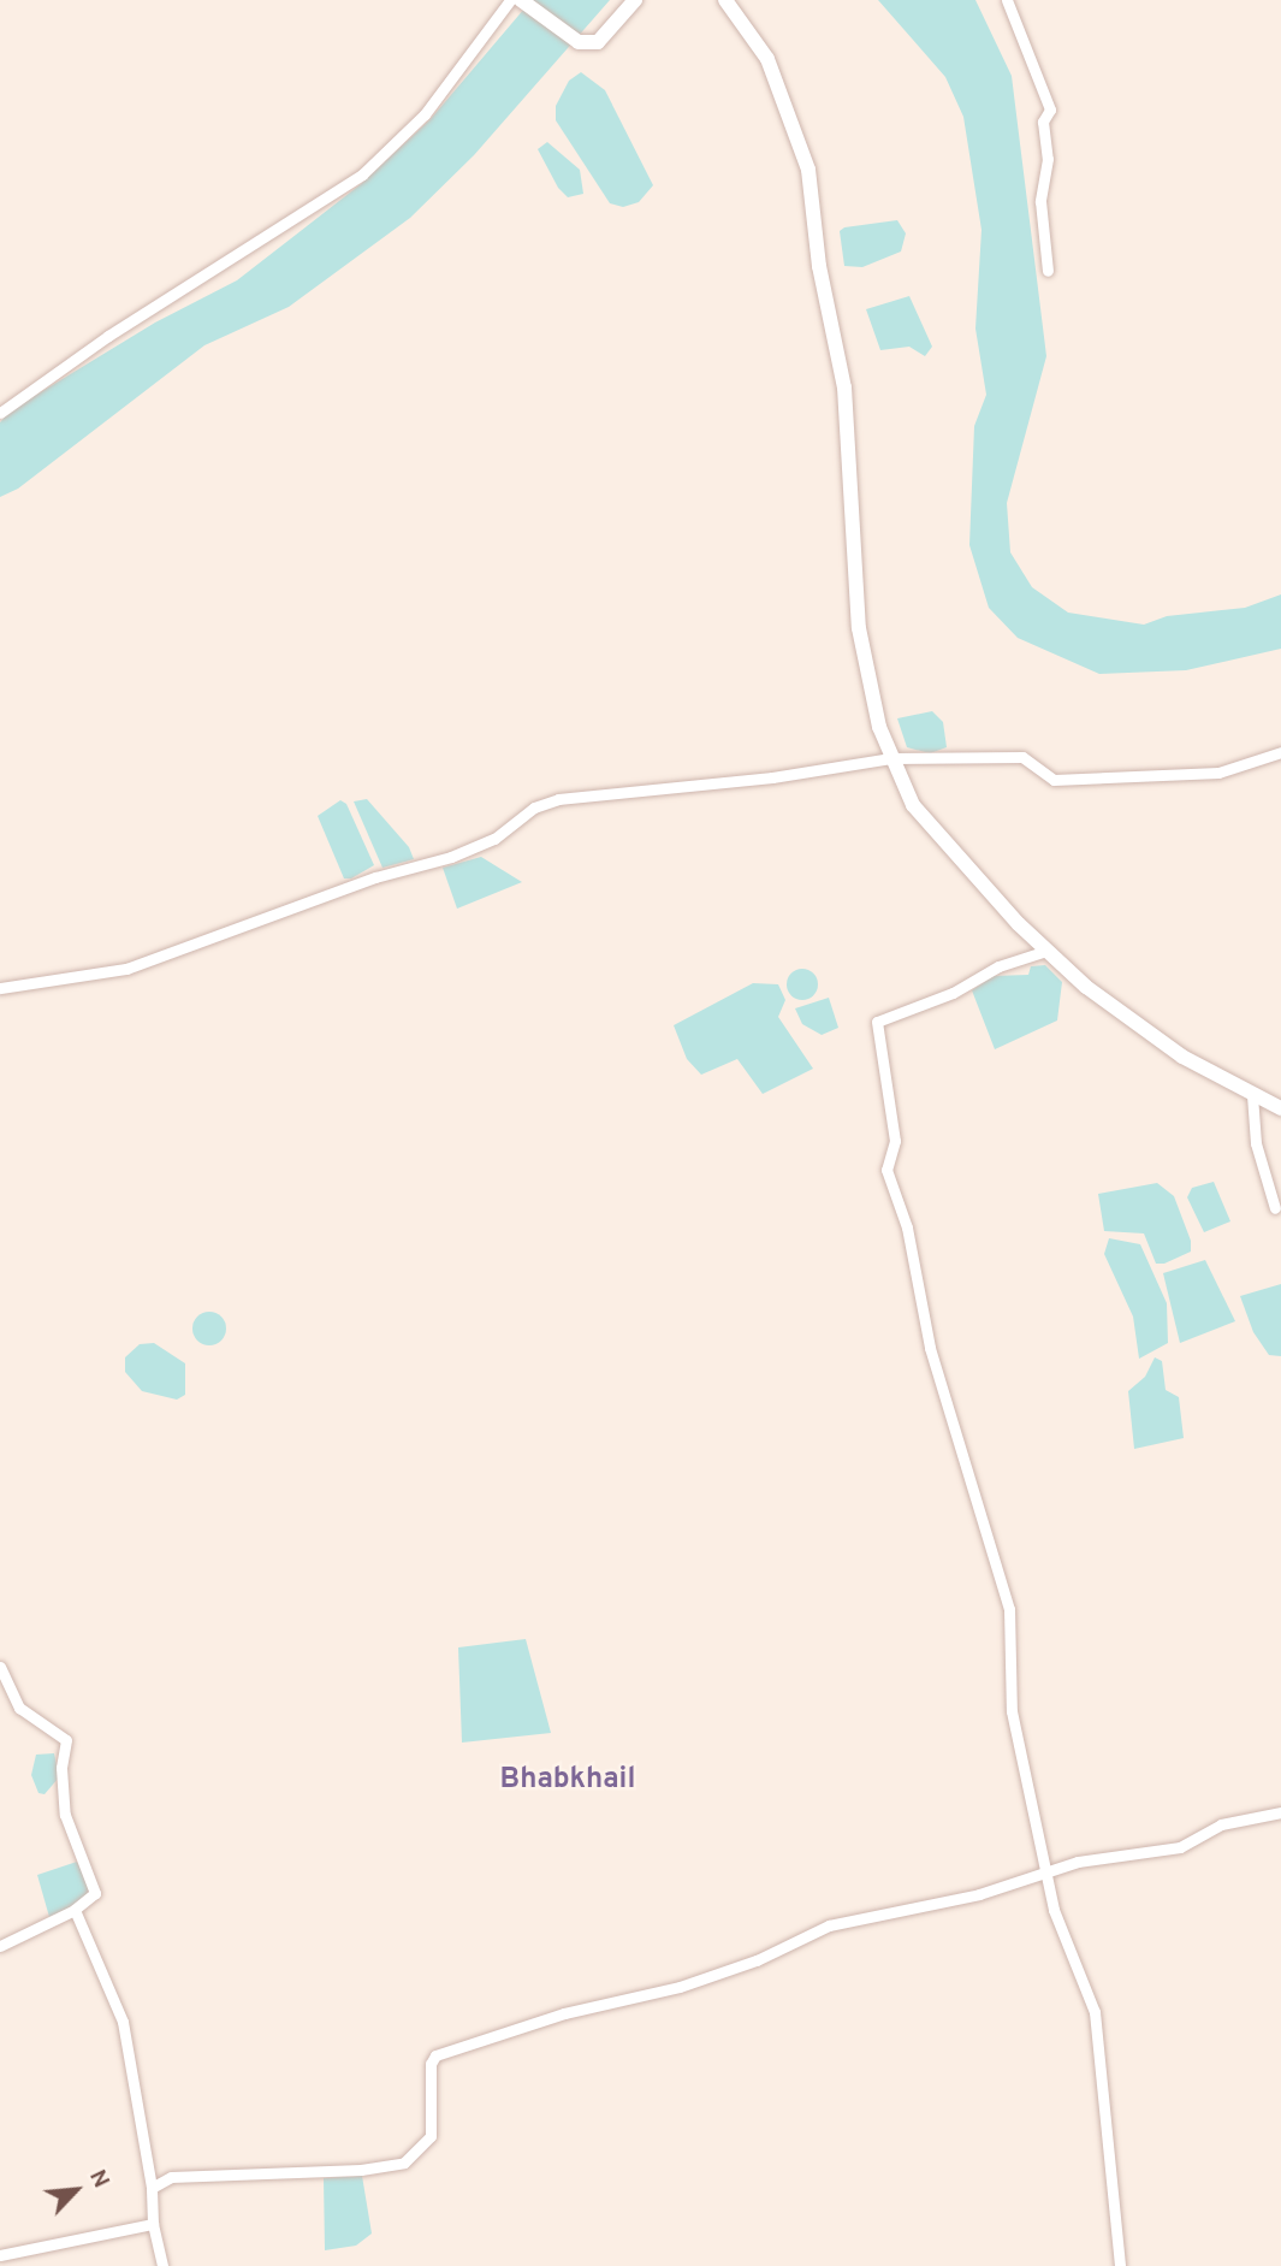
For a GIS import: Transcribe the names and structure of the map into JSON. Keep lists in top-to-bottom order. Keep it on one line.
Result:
{"districts":["Bhabkhail"],"north":"top right"}
